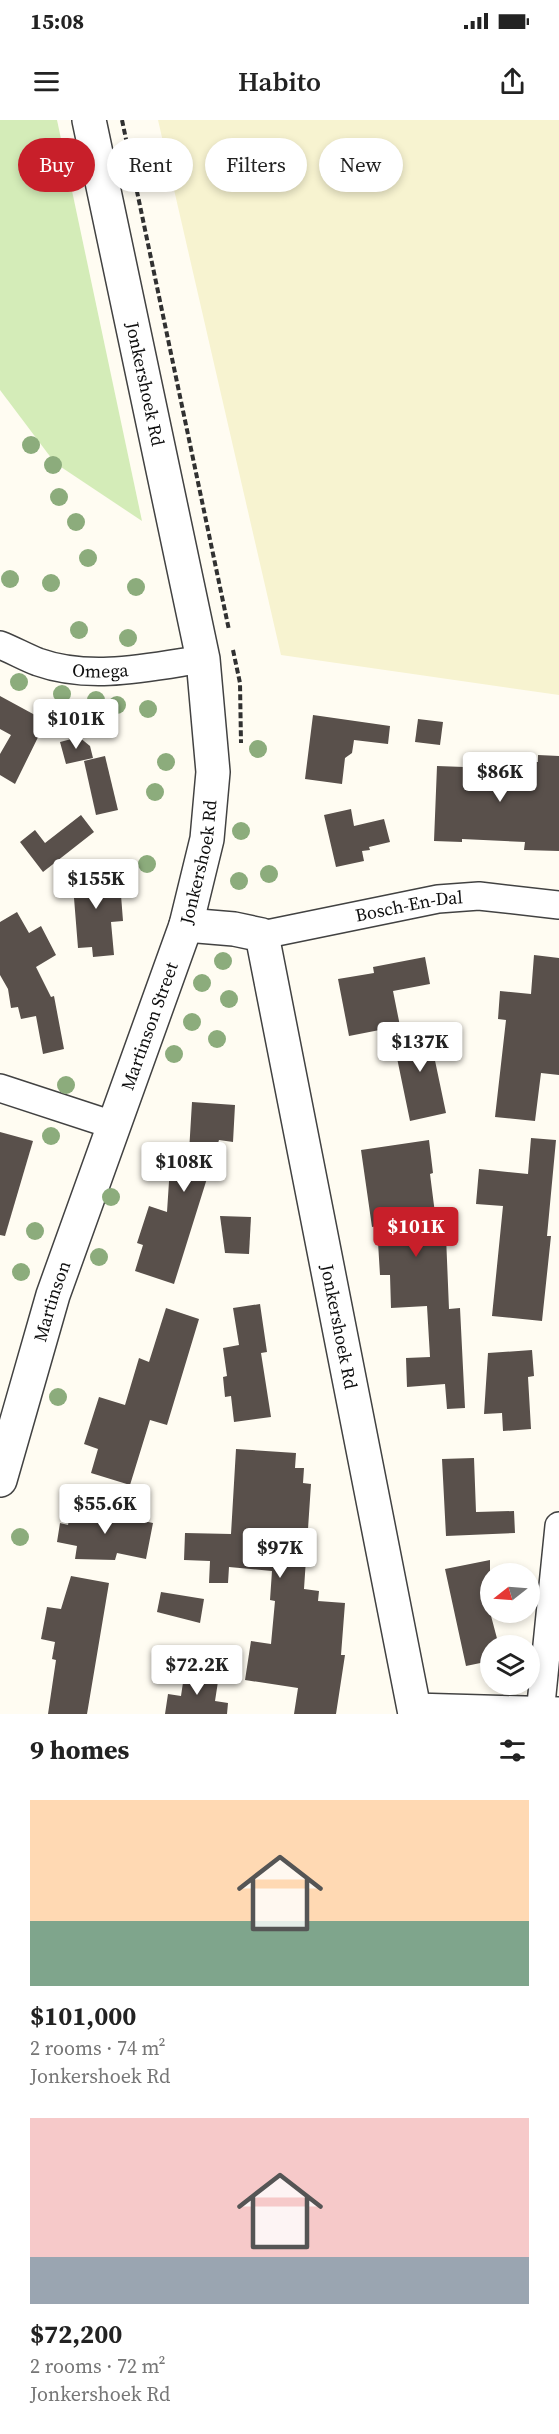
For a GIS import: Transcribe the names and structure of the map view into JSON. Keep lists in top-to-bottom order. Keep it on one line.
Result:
{"streets":{"street":["Jonkershoek Rd","Omega","Bosch-En-Dal","Martinson Street","Martinson"]},"crossings":[["Jonkershoek Rd","Omega"],["Jonkershoek Rd","Bosch-En-Dal"],["Jonkershoek Rd","Martinson Street"],["Martinson Street","Martinson"]],"north":"left","page":{"status":"15:08","header":"Habito","chip":["Buy","Rent","Filters","New"],"price":["$101K","$86K","$155K","$137K","$108K","$101K","$55.6K","$97K","$72.2K"],"heading":"9 homes","list":[{"name":"$101,000","note":"2 rooms · 74 m² · Jonkershoek Rd"},{"name":"$72,200","note":"2 rooms · 72 m² · Jonkershoek Rd"}]}}
